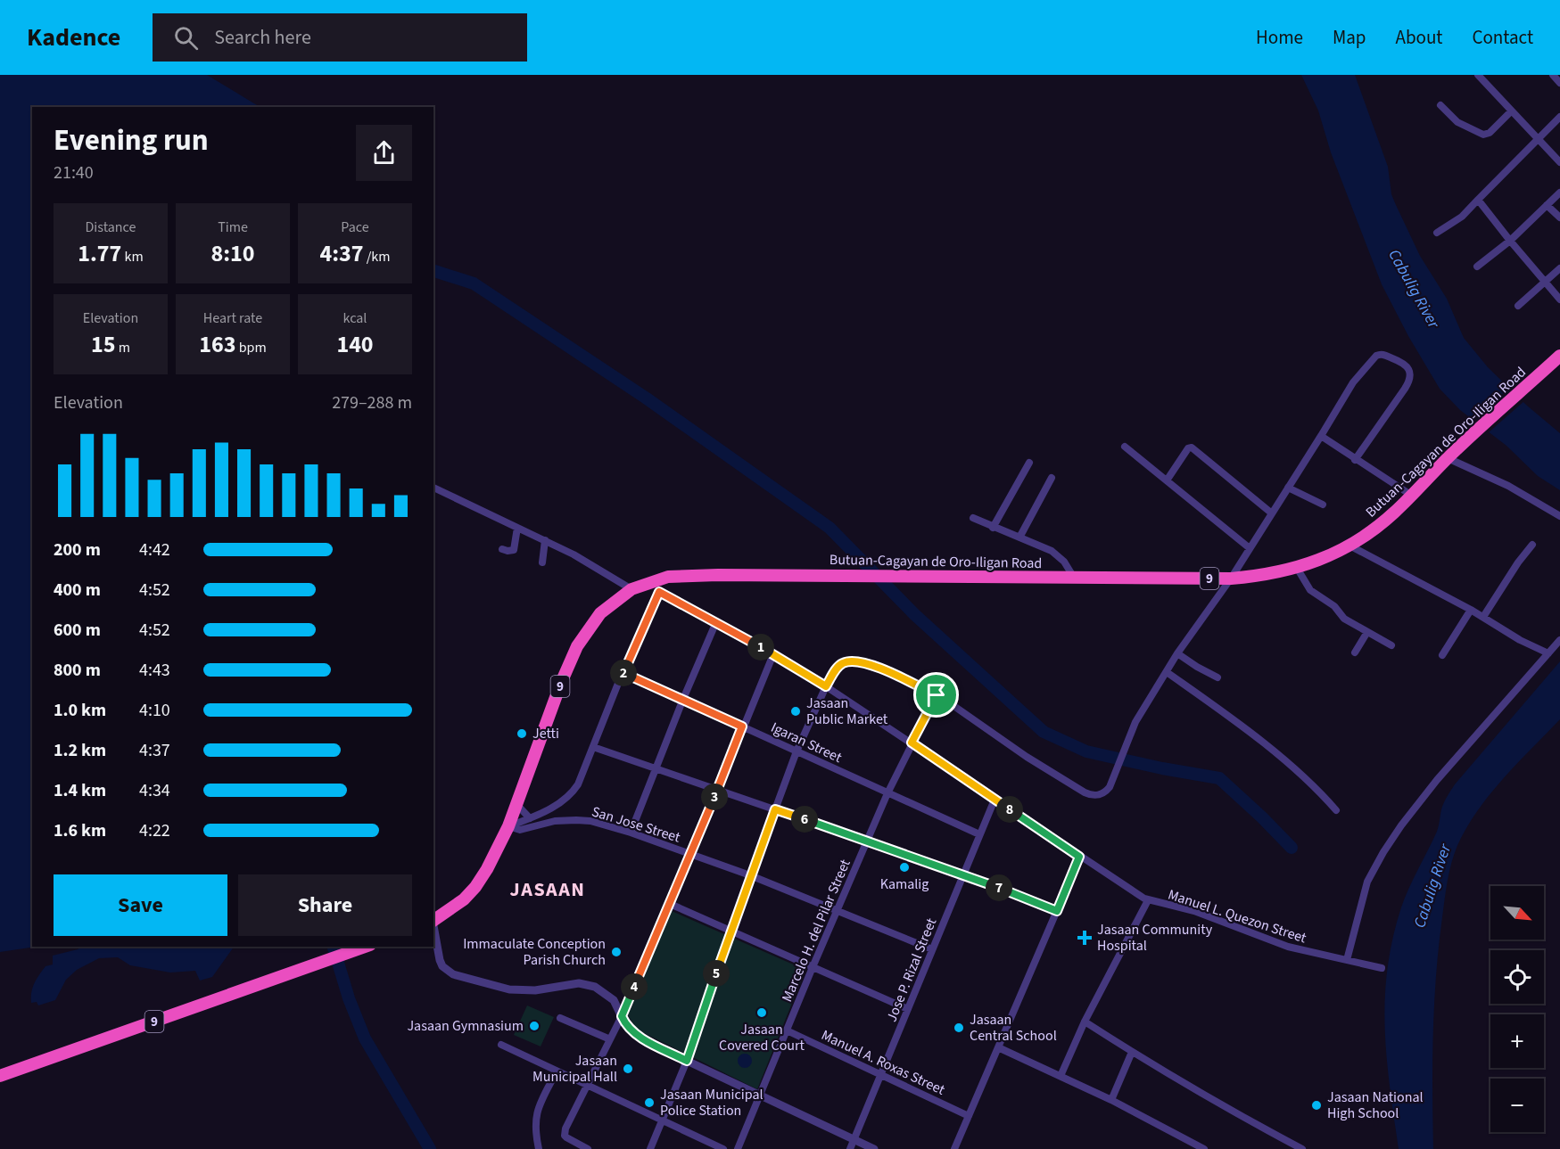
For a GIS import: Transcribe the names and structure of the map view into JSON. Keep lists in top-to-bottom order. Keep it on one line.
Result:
{"streets":{"highway":["Butuan-Cagayan de Oro-Iligan Road","9"],"street":["Igaran Street","San Jose Street","Manuel L. Quezon Street","Marcelo H. del Pilar Street","Jose P. Rizal Street","Manuel A. Roxas Street"]},"crossings":[["Butuan-Cagayan de Oro-Iligan Road","San Jose Street"],["Butuan-Cagayan de Oro-Iligan Road","Manuel L. Quezon Street"],["Igaran Street","Marcelo H. del Pilar Street"],["Igaran Street","Jose P. Rizal Street"],["San Jose Street","Marcelo H. del Pilar Street"],["San Jose Street","Jose P. Rizal Street"],["Manuel L. Quezon Street","Marcelo H. del Pilar Street"],["Manuel L. Quezon Street","Jose P. Rizal Street"],["Marcelo H. del Pilar Street","Manuel A. Roxas Street"],["Jose P. Rizal Street","Manuel A. Roxas Street"]],"districts":["JASAAN"],"water":["Cabulig River"],"places":{"other":["Jasaan Public Market","Jetti","Kamalig","Immaculate Conception Parish Church","Jasaan Covered Court","Jasaan Gymnasium","Jasaan Central School","Jasaan Municipal Hall","Jasaan Municipal Police Station","Jasaan National High School"],"health":["Jasaan Community Hospital"]},"north":"bottom right","page":{"header":"Kadence","search":"Search here","nav":["Home","Map","About","Contact"],"heading":["Evening run","21:40"],"stats":[["Distance","1.77 km"],["Time","8:10"],["Pace","4:37 /km"],["Elevation","15 m"],["Heart rate","163 bpm"],["kcal","140"]],"chart":["Elevation","279–288 m"],"list":[{"name":"200 m","note":"4:42"},{"name":"400 m","note":"4:52"},{"name":"600 m","note":"4:52"},{"name":"800 m","note":"4:43"},{"name":"1.0 km","note":"4:10"},{"name":"1.2 km","note":"4:37"},{"name":"1.4 km","note":"4:34"},{"name":"1.6 km","note":"4:22"}],"pins":["1","2","3","8","6","7","5","4"],"buttons":["Save","Share"],"map_buttons":["+","−"]}}
